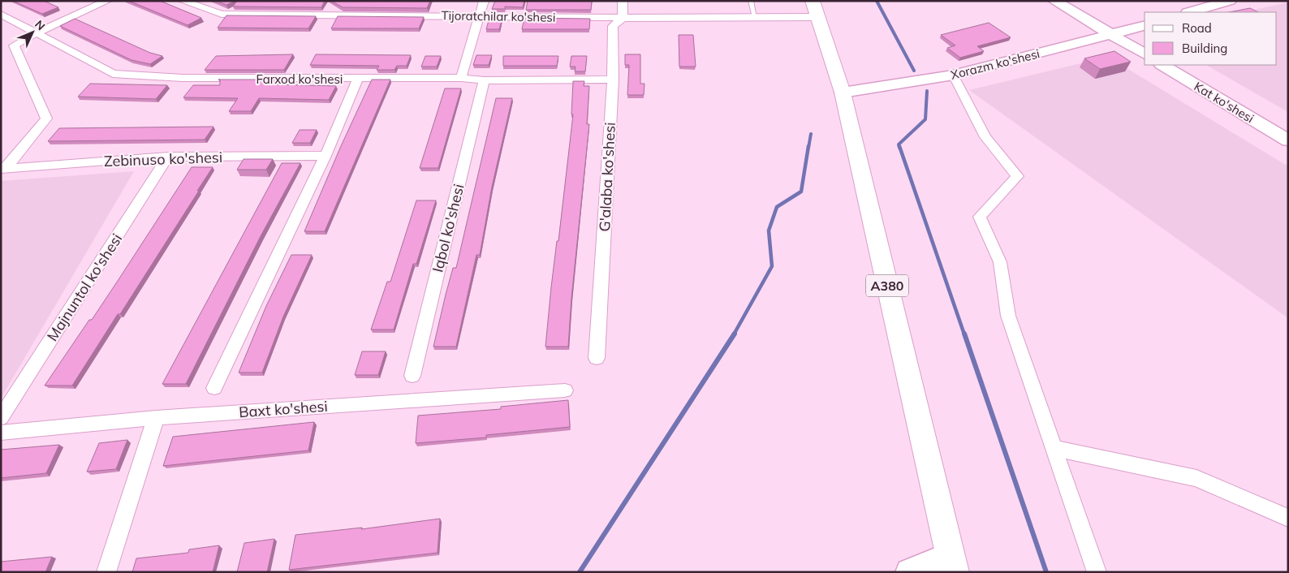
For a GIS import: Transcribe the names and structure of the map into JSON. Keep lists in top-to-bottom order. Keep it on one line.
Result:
{"streets":{"highway":["A380"],"street":["Tijoratchilar ko'shesi","Xorazm ko'shesi","Farxod ko'shesi","Kat ko'shesi","Zebinuso ko'shesi","G'alaba ko'shesi","Iqbol ko'shesi","Majnuntol ko'shesi","Baxt ko'shesi"]},"crossings":[["Tijoratchilar ko'shesi","G'alaba ko'shesi"],["Tijoratchilar ko'shesi","A380"],["Xorazm ko'shesi","A380"],["Farxod ko'shesi","G'alaba ko'shesi"],["Farxod ko'shesi","Iqbol ko'shesi"],["Zebinuso ko'shesi","Majnuntol ko'shesi"]],"legend":["Road","Building"],"north":"top right"}
